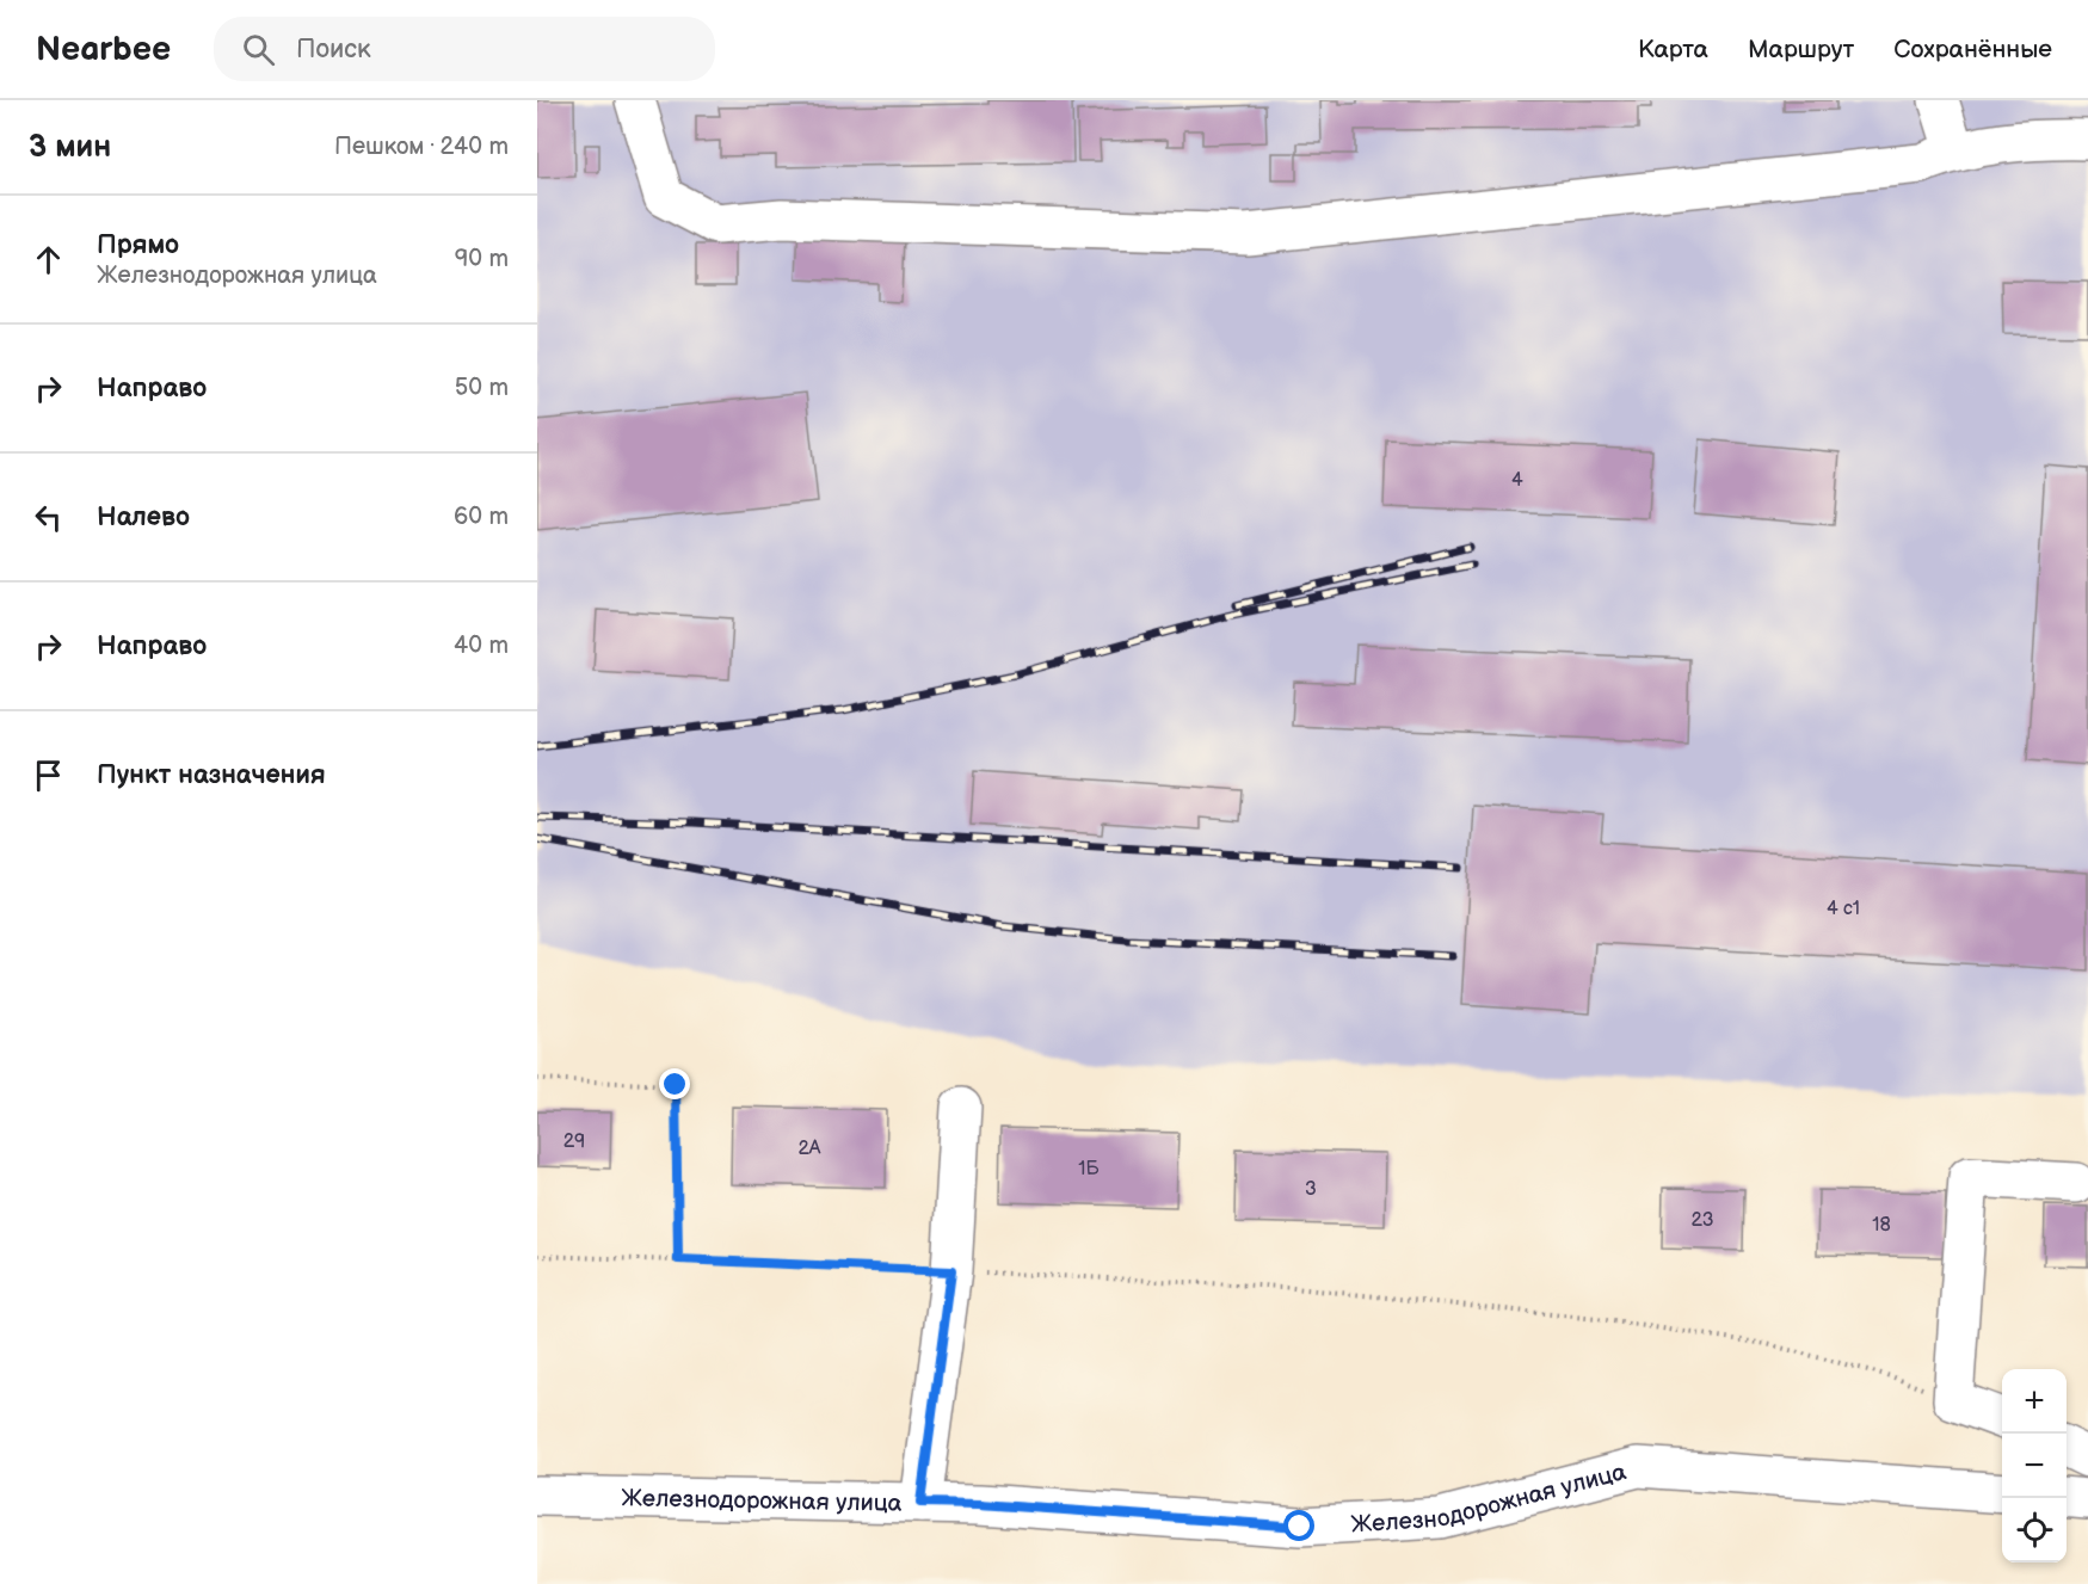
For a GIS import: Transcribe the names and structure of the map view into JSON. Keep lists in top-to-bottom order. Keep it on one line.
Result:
{"streets":{"street":["Железнодорожная улица"]},"house_numbers":["4","4 с1","29","2А","1Б","3","23","18"],"page":{"header":"Nearbee","search":"Поиск","nav":["Карта","Маршрут","Сохранённые"],"heading":["3 мин","Пешком · 240 m"],"list":[["Прямо","Железнодорожная улица","90 m"],["Направо","50 m"],["Налево","60 m"],["Направо","40 m"],"Пункт назначения"],"map_buttons":["+","−"]}}
